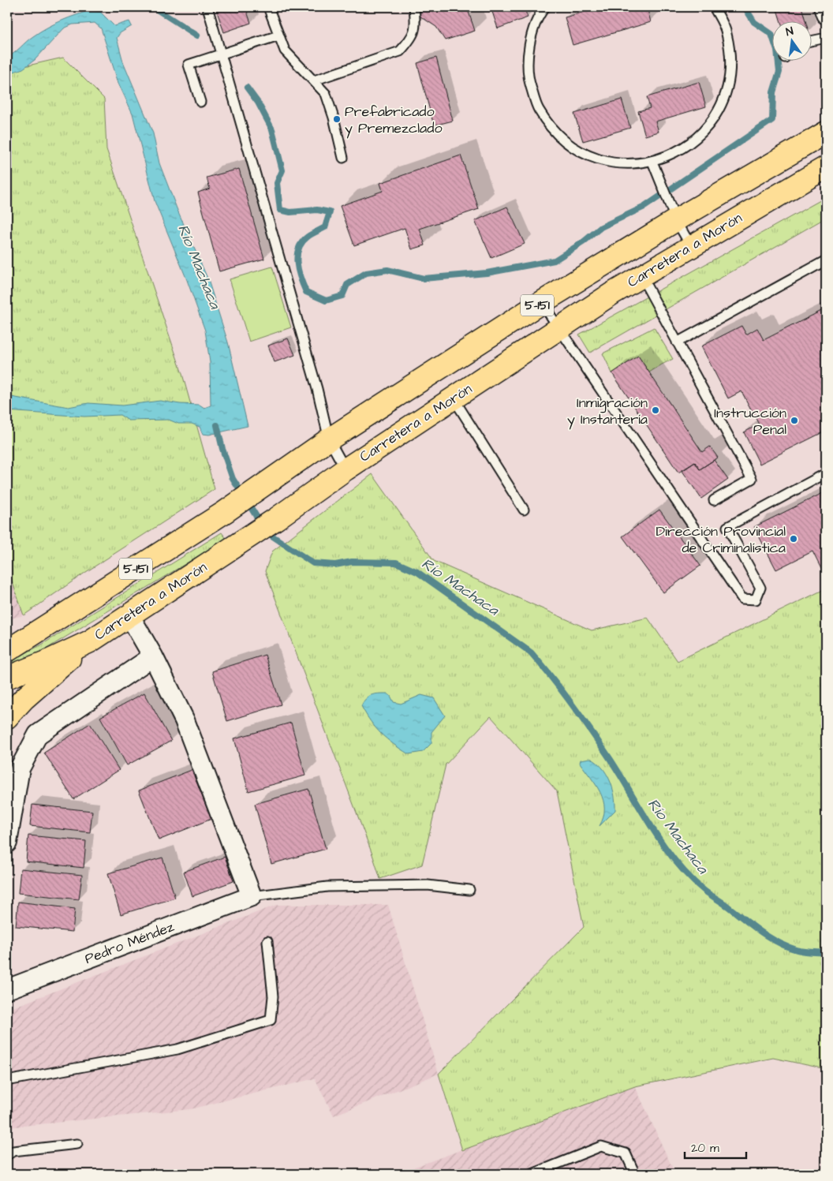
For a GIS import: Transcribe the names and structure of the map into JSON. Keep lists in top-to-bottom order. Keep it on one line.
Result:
{"streets":{"main road":["Carretera a Morón","5-151"],"street":["Pedro Méndez"]},"crossings":[["Carretera a Morón","5-151"]],"water":["Río Machaca"],"places":["Prefabricado y Premezclado","Inmigración y Instantería","Instrucción Penal","Dirección Provincial de Criminalística"],"scale_bar":"20 m","north":"top"}
